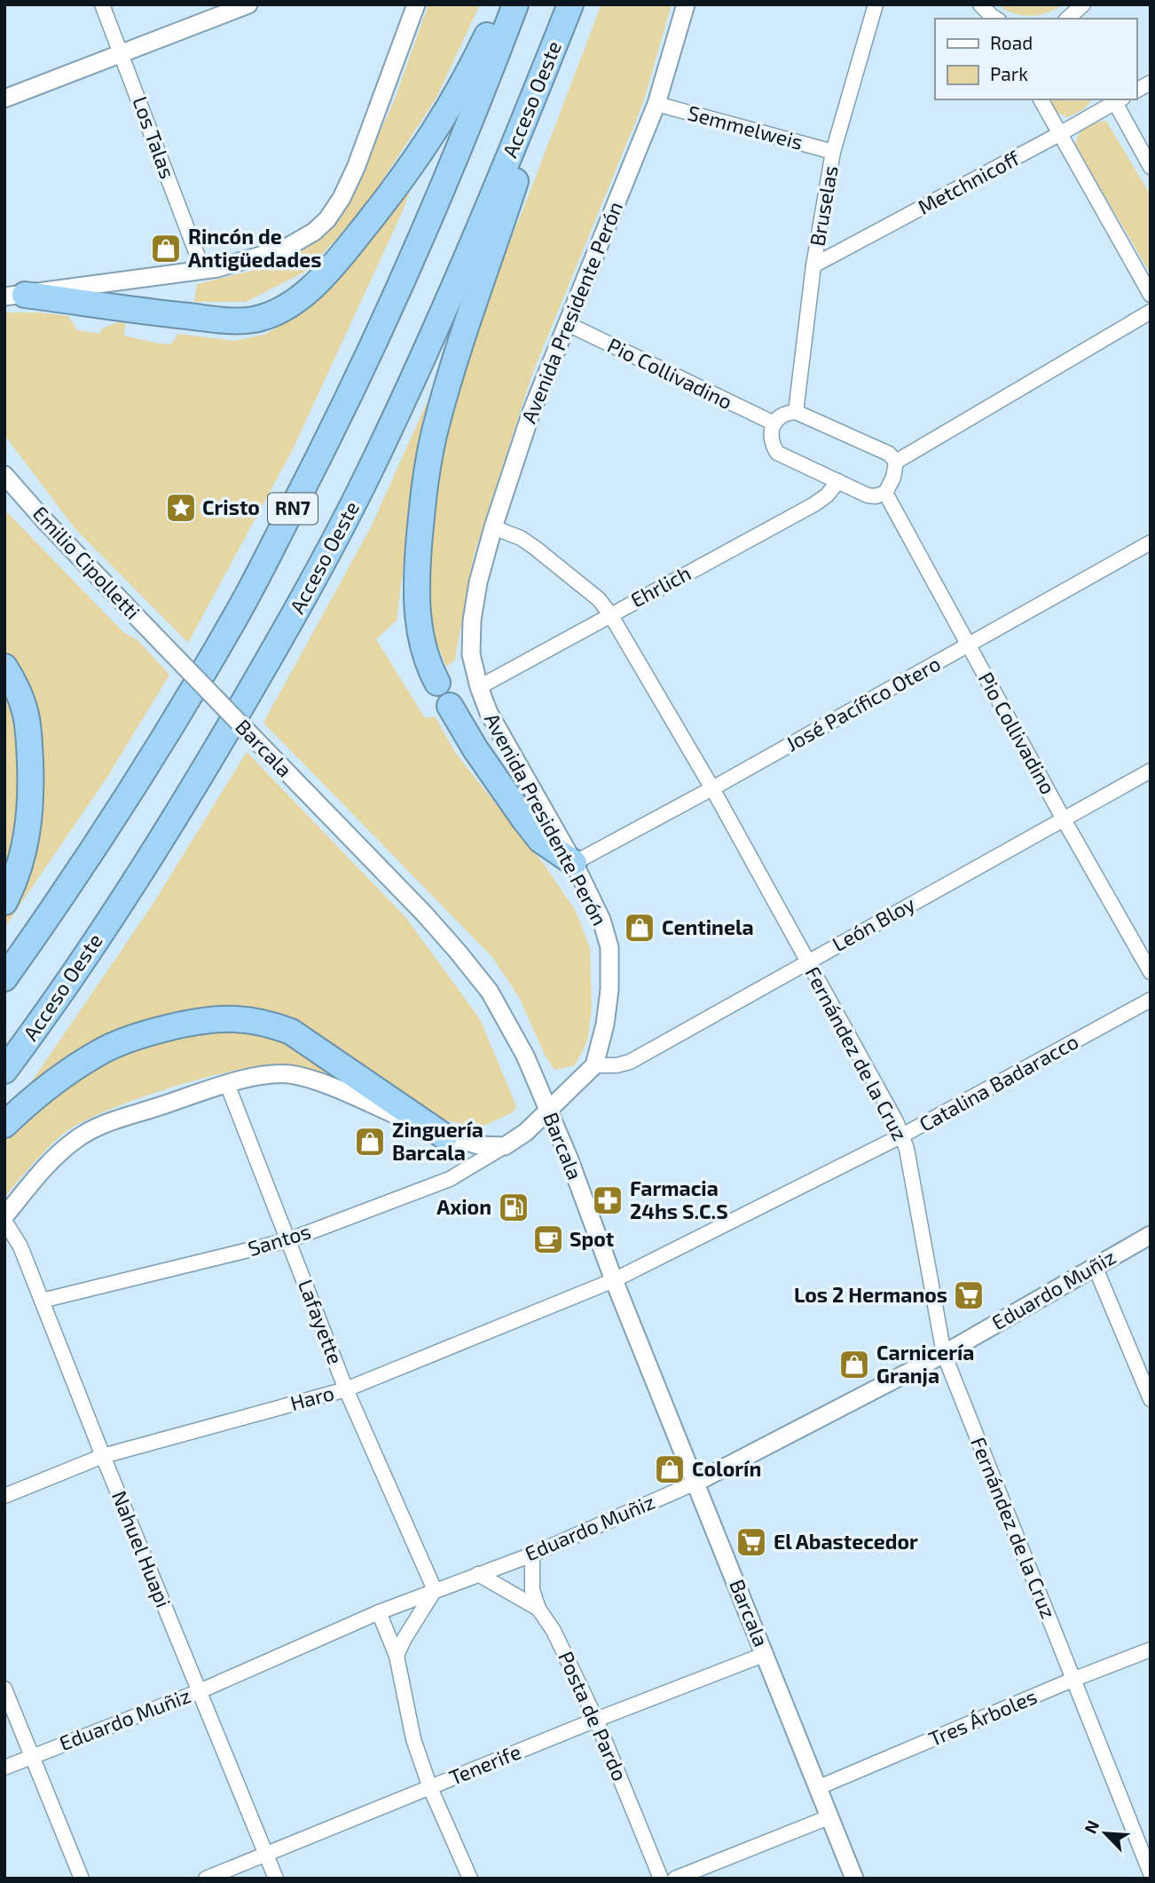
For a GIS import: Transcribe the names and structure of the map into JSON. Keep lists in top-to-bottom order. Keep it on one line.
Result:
{"streets":{"highway":["Acceso Oeste","RN7"],"street":["Semmelweis","Los Talas","Metchnicoff","Bruselas","Avenida Presidente Perón","Pio Collivadino","Emilio Cipolletti","Ehrlich","José Pacífico Otero","Barcala","León Bloy","Fernández de la Cruz","Catalina Badaracco","Santos","Eduardo Muñiz","Lafayette","Haro","Nahuel Huapi","Posta de Pardo","Tres Árboles","Tenerife"]},"crossings":[["Semmelweis","Bruselas"],["Semmelweis","Avenida Presidente Perón"],["Metchnicoff","Bruselas"],["Avenida Presidente Perón","Pio Collivadino"],["Avenida Presidente Perón","Ehrlich"],["Avenida Presidente Perón","José Pacífico Otero"],["Avenida Presidente Perón","León Bloy"],["Avenida Presidente Perón","Fernández de la Cruz"],["Pio Collivadino","José Pacífico Otero"],["Pio Collivadino","León Bloy"],["Emilio Cipolletti","Barcala"],["Ehrlich","Fernández de la Cruz"],["José Pacífico Otero","Fernández de la Cruz"],["Barcala","Catalina Badaracco"],["Barcala","Eduardo Muñiz"],["Barcala","Haro"],["Barcala","Tres Árboles"],["Barcala","Tenerife"],["León Bloy","Fernández de la Cruz"],["Fernández de la Cruz","Catalina Badaracco"],["Fernández de la Cruz","Eduardo Muñiz"],["Fernández de la Cruz","Tres Árboles"],["Catalina Badaracco","Haro"],["Santos","Lafayette"],["Santos","Nahuel Huapi"],["Eduardo Muñiz","Lafayette"],["Eduardo Muñiz","Nahuel Huapi"],["Eduardo Muñiz","Posta de Pardo"],["Lafayette","Haro"],["Haro","Nahuel Huapi"],["Nahuel Huapi","Tenerife"],["Posta de Pardo","Tenerife"]],"places":{"shop":["Rincón de Antigüedades","Centinela","Zinguería Barcala","Carnicería Granja","Colorín"],"place":["Cristo"],"pharmacy":["Farmacia 24hs S.C.S"],"fuel station":["Axion"],"cafe":["Spot"],"supermarket":["Los 2 Hermanos","El Abastecedor"]},"legend":["Road","Park"],"north":"top left"}
